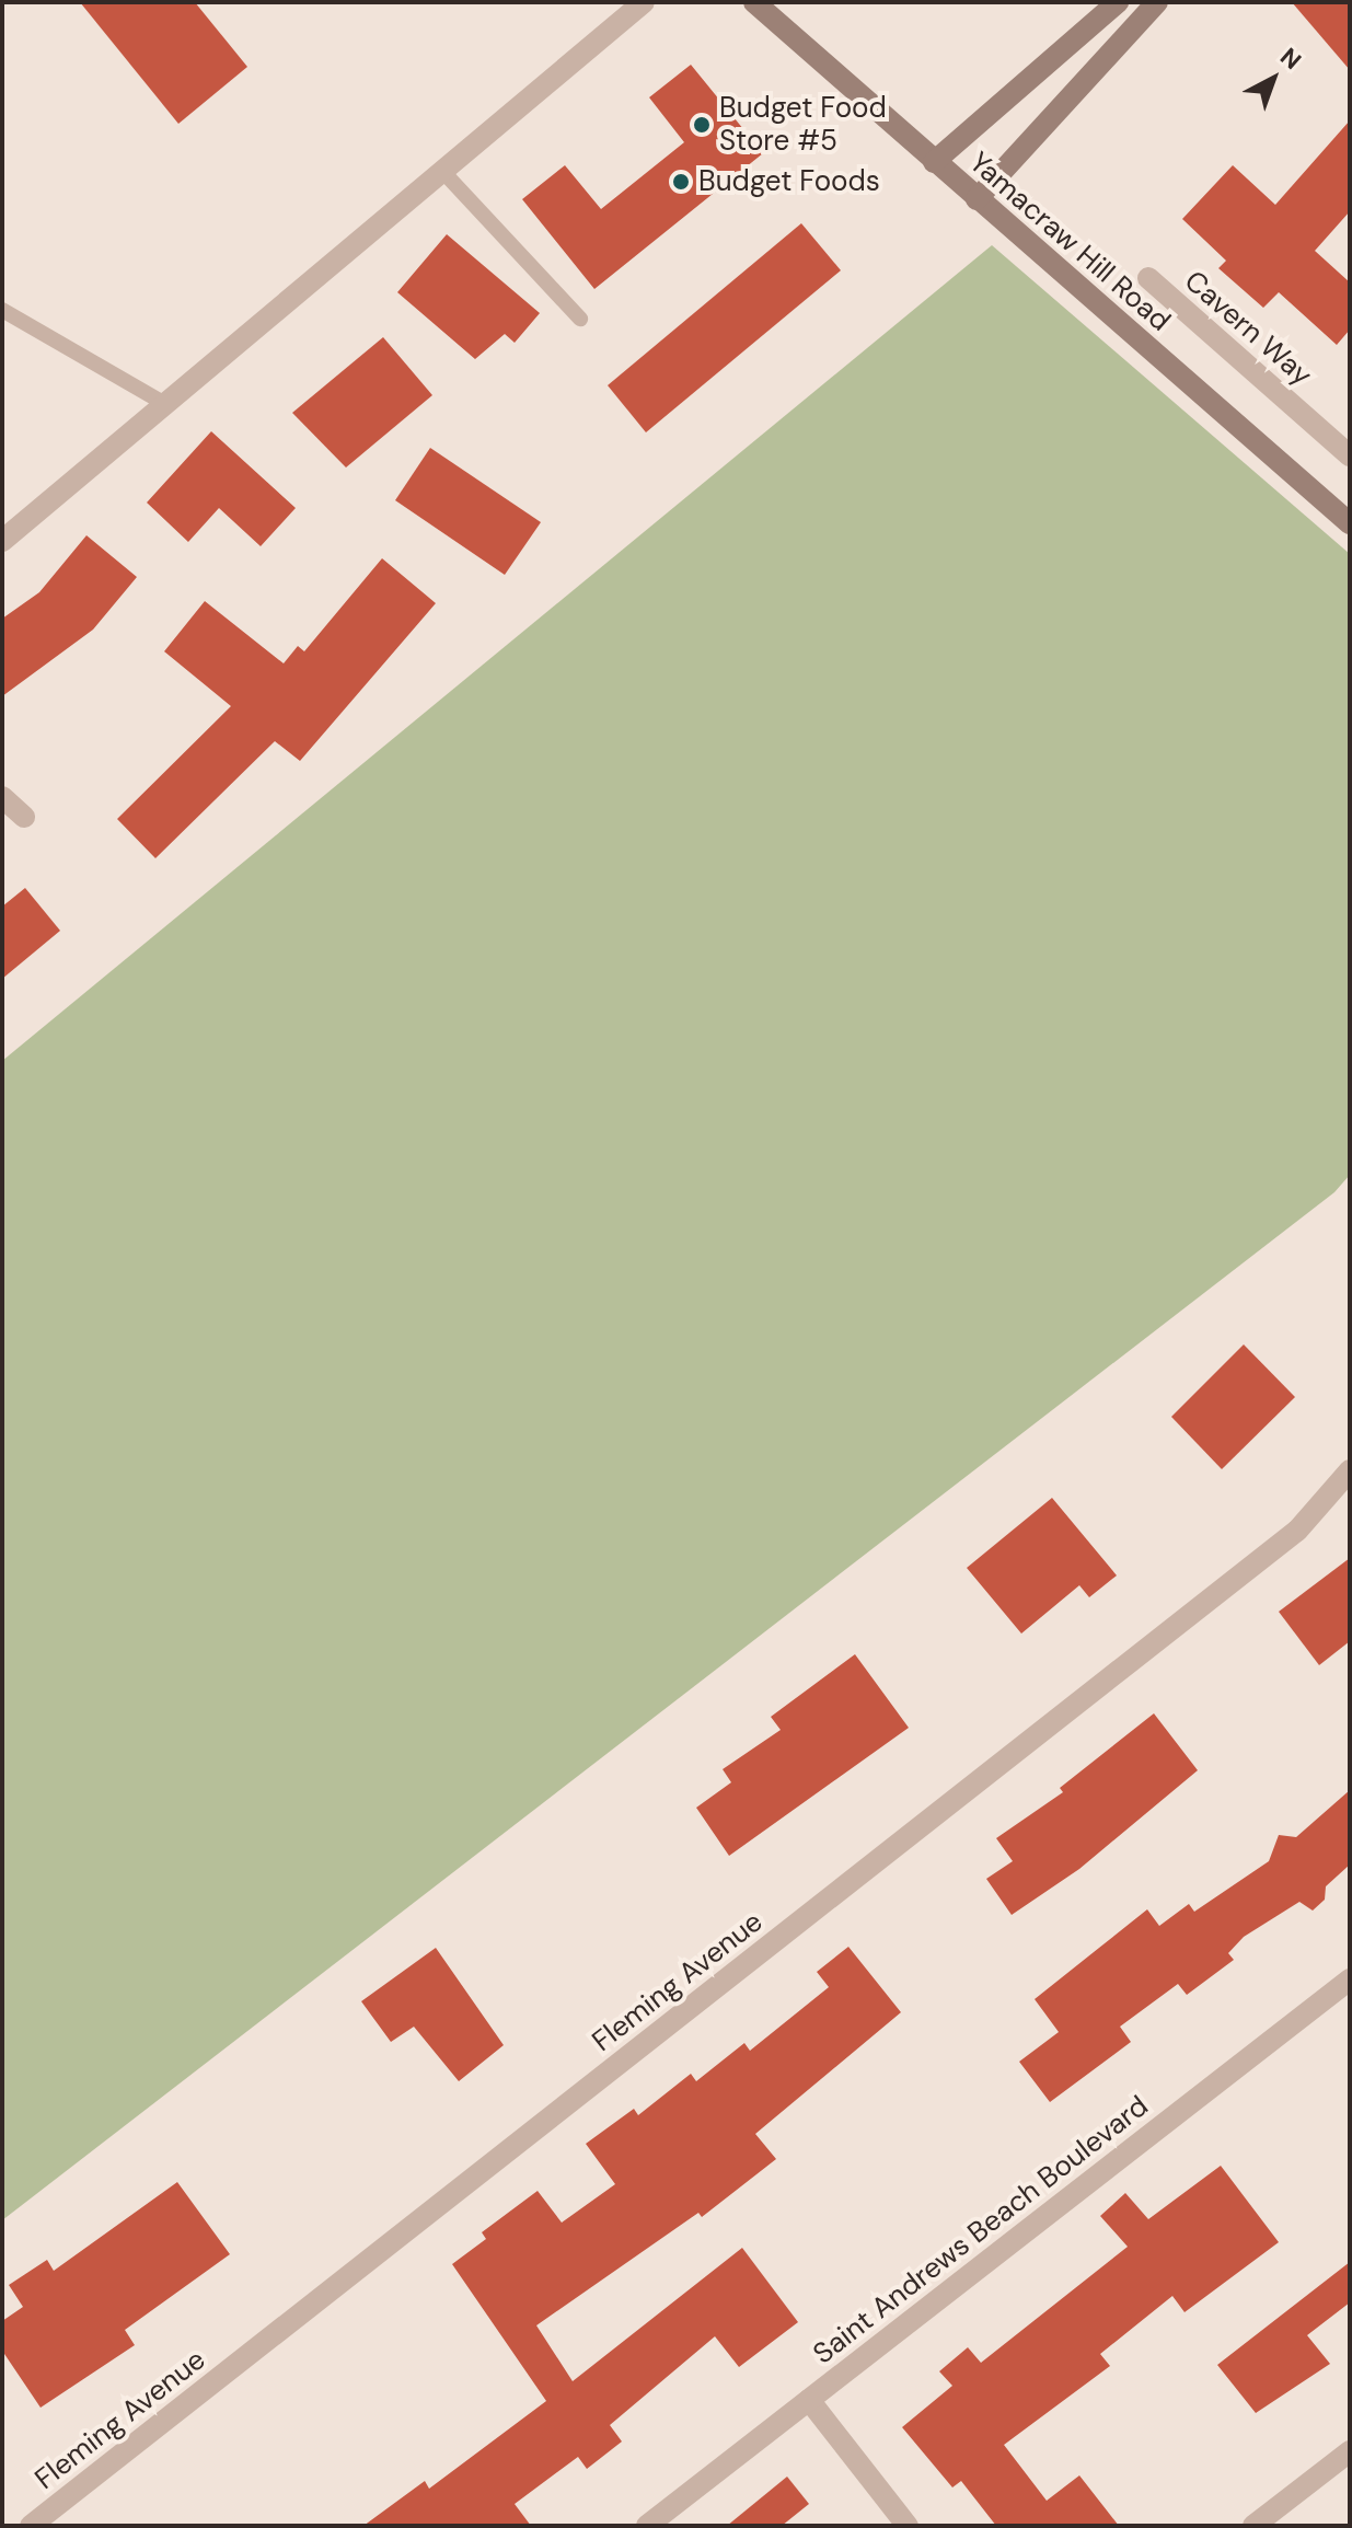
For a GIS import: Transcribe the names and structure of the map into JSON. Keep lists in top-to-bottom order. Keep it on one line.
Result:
{"streets":{"main road":["Yamacraw Hill Road"],"street":["Cavern Way","Fleming Avenue","Saint Andrews Beach Boulevard"]},"places":["Budget Food Store #5","Budget Foods"],"north":"top right"}
